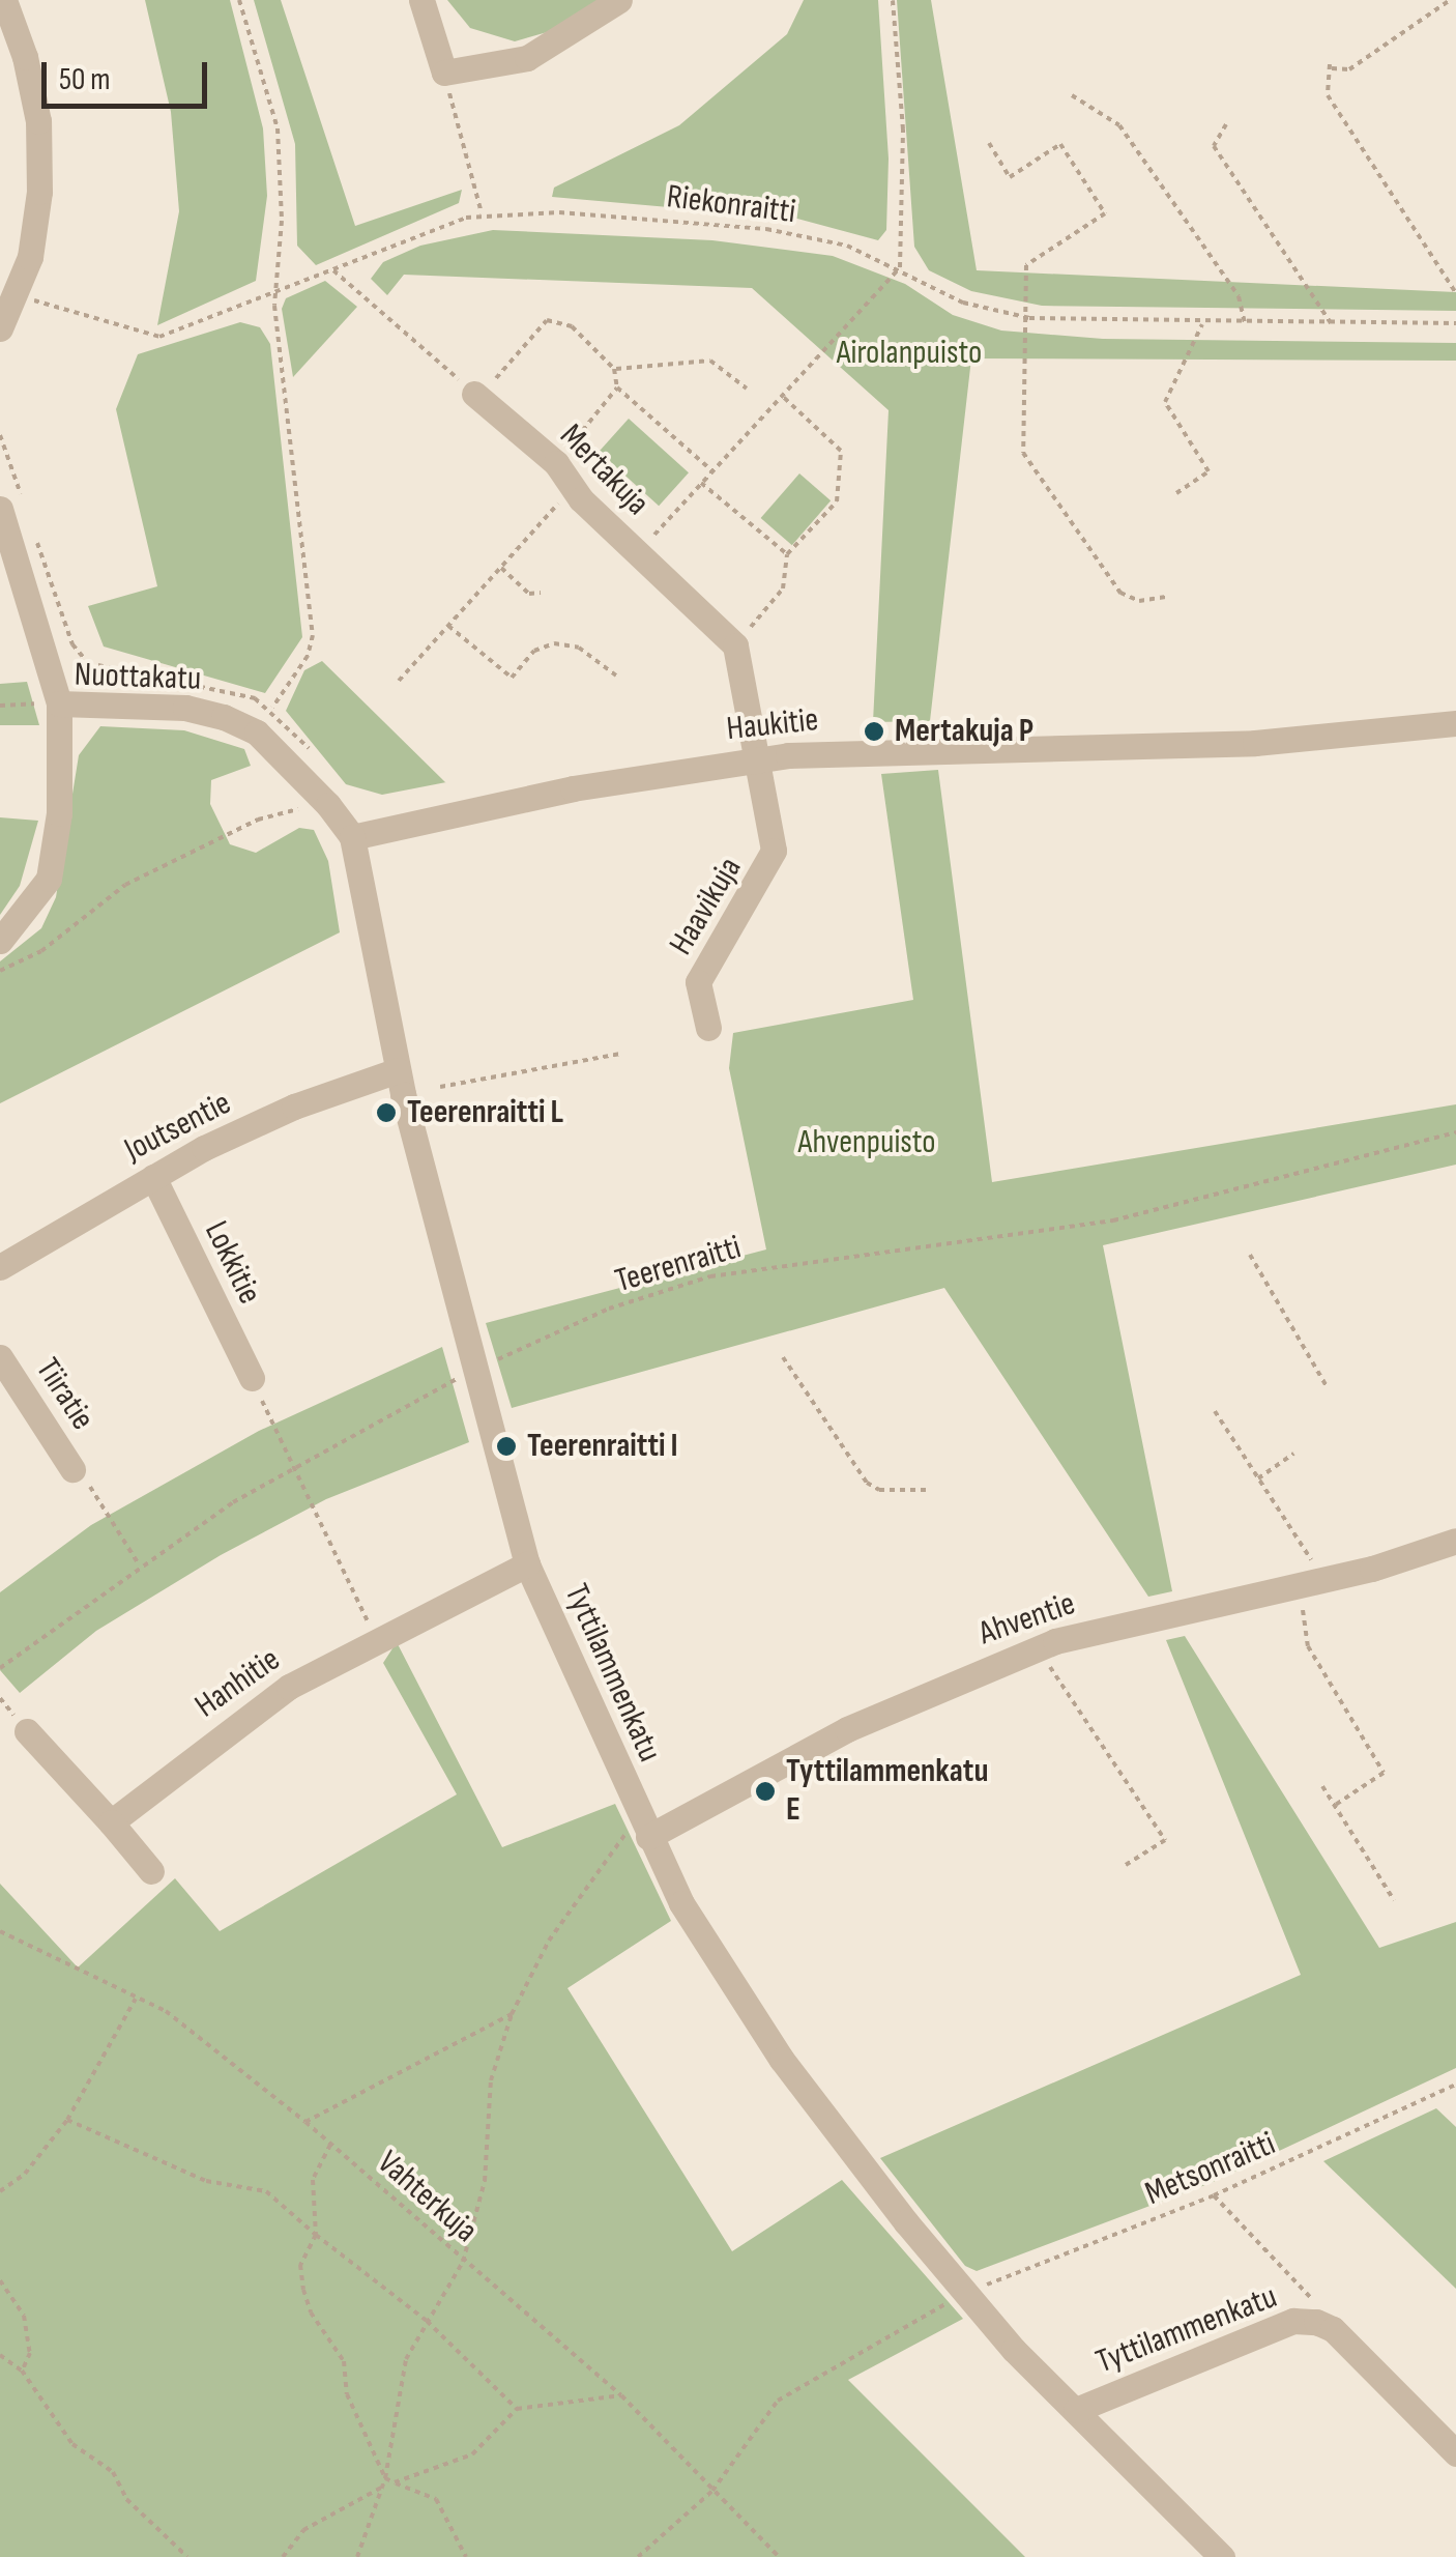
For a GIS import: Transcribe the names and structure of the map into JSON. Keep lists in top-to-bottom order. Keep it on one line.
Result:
{"streets":{"street":["Mertakuja","Nuottakatu","Haukitie","Haavikuja","Joutsentie","Lokkitie","Tiiratie","Ahventie","Tyttilammenkatu","Hanhitie"],"path":["Riekonraitti","Teerenraitti","Metsonraitti","Vahterkuja"]},"crossings":[["Nuottakatu","Haukitie"],["Nuottakatu","Tyttilammenkatu"],["Haukitie","Haavikuja"],["Haukitie","Tyttilammenkatu"],["Joutsentie","Lokkitie"],["Joutsentie","Tyttilammenkatu"],["Teerenraitti","Tyttilammenkatu"],["Ahventie","Tyttilammenkatu"],["Tyttilammenkatu","Hanhitie"],["Tyttilammenkatu","Metsonraitti"],["Metsonraitti","Vahterkuja"]],"parks":["Airolanpuisto","Ahvenpuisto"],"places":["Mertakuja P","Teerenraitti L","Teerenraitti I","Tyttilammenkatu E"],"scale_bar":"50 m"}
